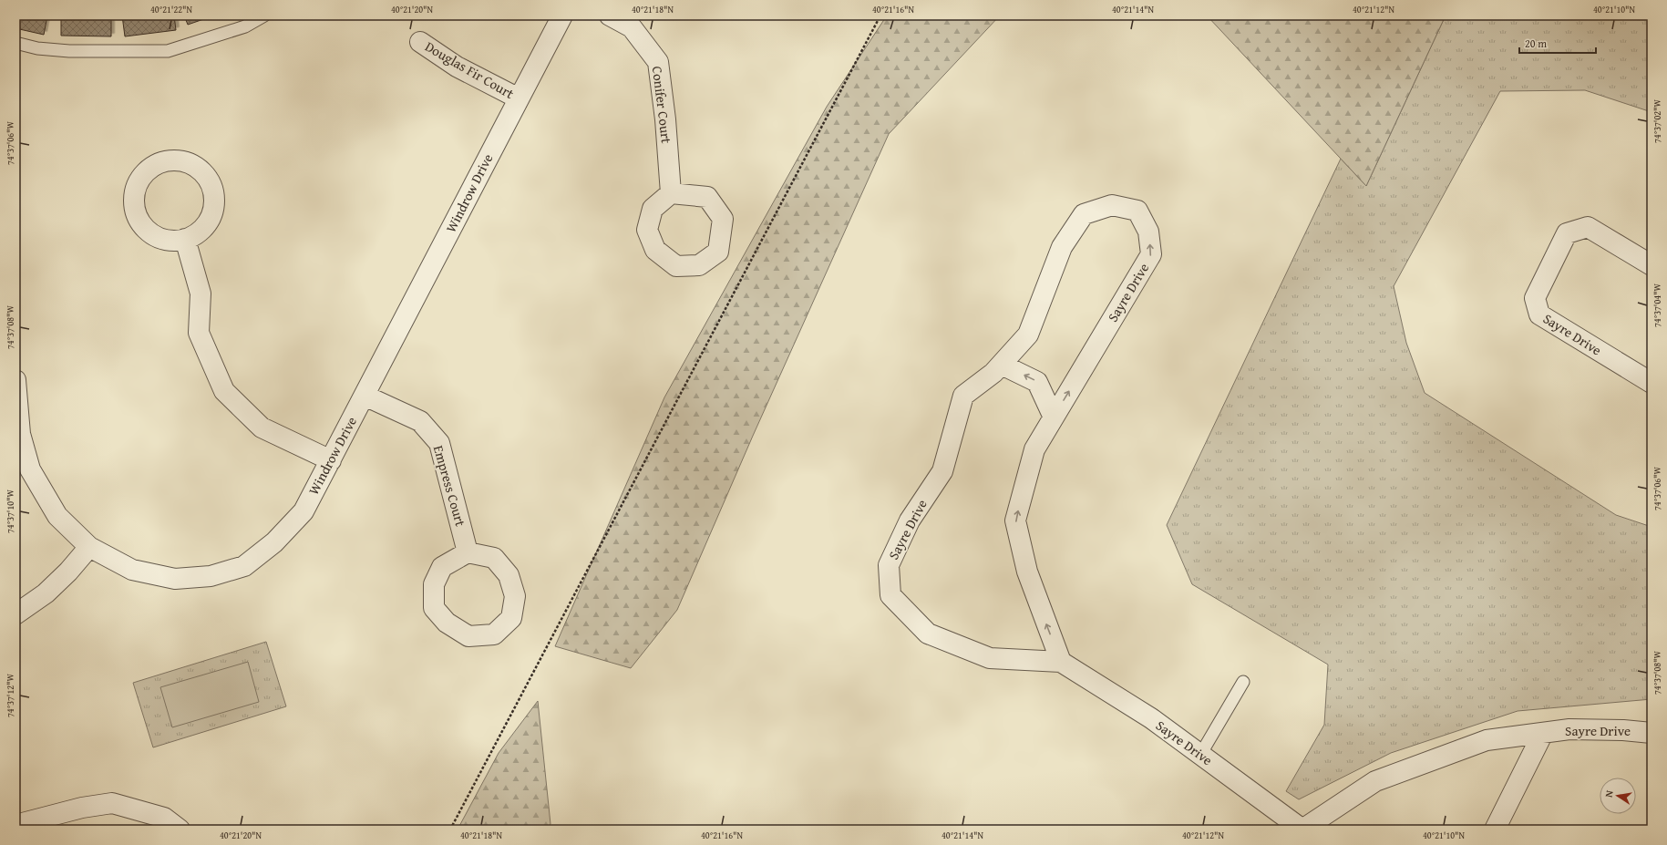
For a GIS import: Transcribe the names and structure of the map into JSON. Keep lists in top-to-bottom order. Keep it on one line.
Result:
{"streets":{"street":["Douglas Fir Court","Conifer Court","Windrow Drive","Sayre Drive","Empress Court"]},"crossings":[["Douglas Fir Court","Windrow Drive"],["Windrow Drive","Empress Court"]],"scale_bar":"20 m","north":"left","coordinates":["40°21'22\"N","40°21'20\"N","40°21'18\"N","40°21'16\"N","40°21'14\"N","40°21'12\"N","40°21'10\"N","74°37'02\"W","74°37'06\"W","74°37'04\"W","74°37'08\"W","74°37'10\"W","74°37'12\"W"]}
